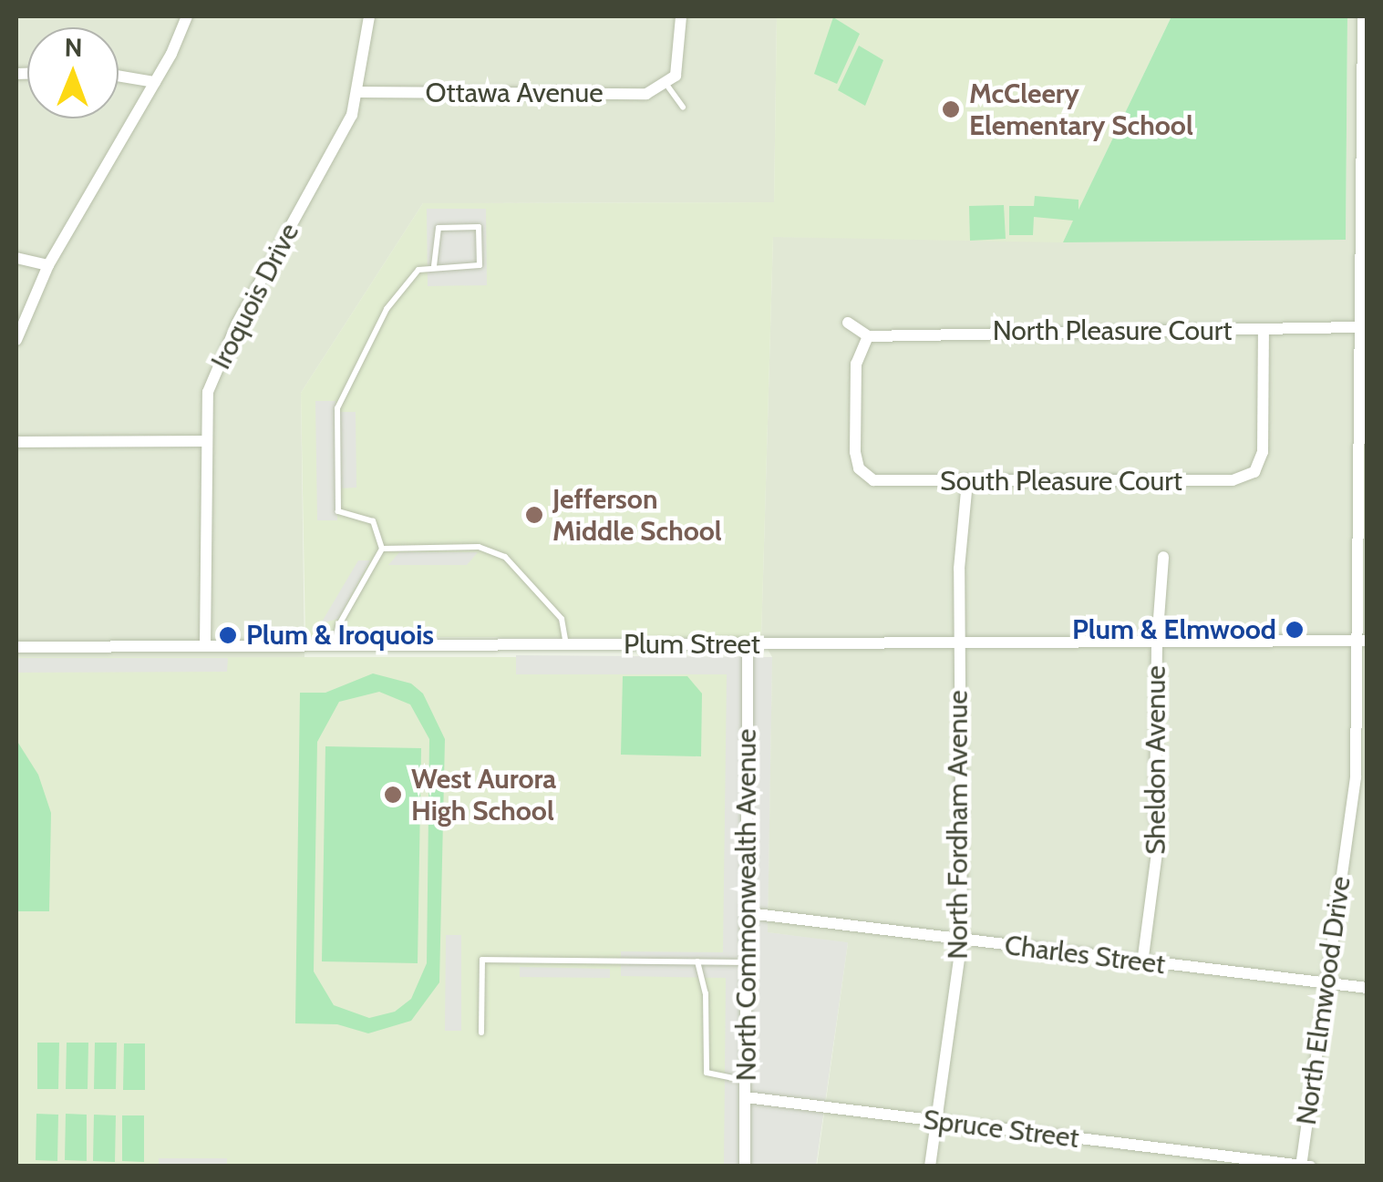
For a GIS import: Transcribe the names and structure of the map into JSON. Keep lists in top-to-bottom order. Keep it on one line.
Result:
{"streets":{"street":["Ottawa Avenue","Iroquois Drive","North Pleasure Court","South Pleasure Court","Plum Street","Sheldon Avenue","North Fordham Avenue","North Commonwealth Avenue","Charles Street","North Elmwood Drive","Spruce Street"]},"crossings":[["Ottawa Avenue","Iroquois Drive"],["Iroquois Drive","Plum Street"],["North Pleasure Court","South Pleasure Court"],["North Pleasure Court","North Elmwood Drive"],["South Pleasure Court","North Fordham Avenue"],["Plum Street","Sheldon Avenue"],["Plum Street","North Fordham Avenue"],["Plum Street","North Commonwealth Avenue"],["Plum Street","North Elmwood Drive"],["Sheldon Avenue","Charles Street"],["North Fordham Avenue","Charles Street"],["North Fordham Avenue","Spruce Street"],["North Commonwealth Avenue","Charles Street"],["North Commonwealth Avenue","Spruce Street"],["Charles Street","North Elmwood Drive"],["North Elmwood Drive","Spruce Street"]],"places":["McCleery Elementary School","Jefferson Middle School","Plum & Elmwood","Plum & Iroquois","West Aurora High School"],"north":"top"}
